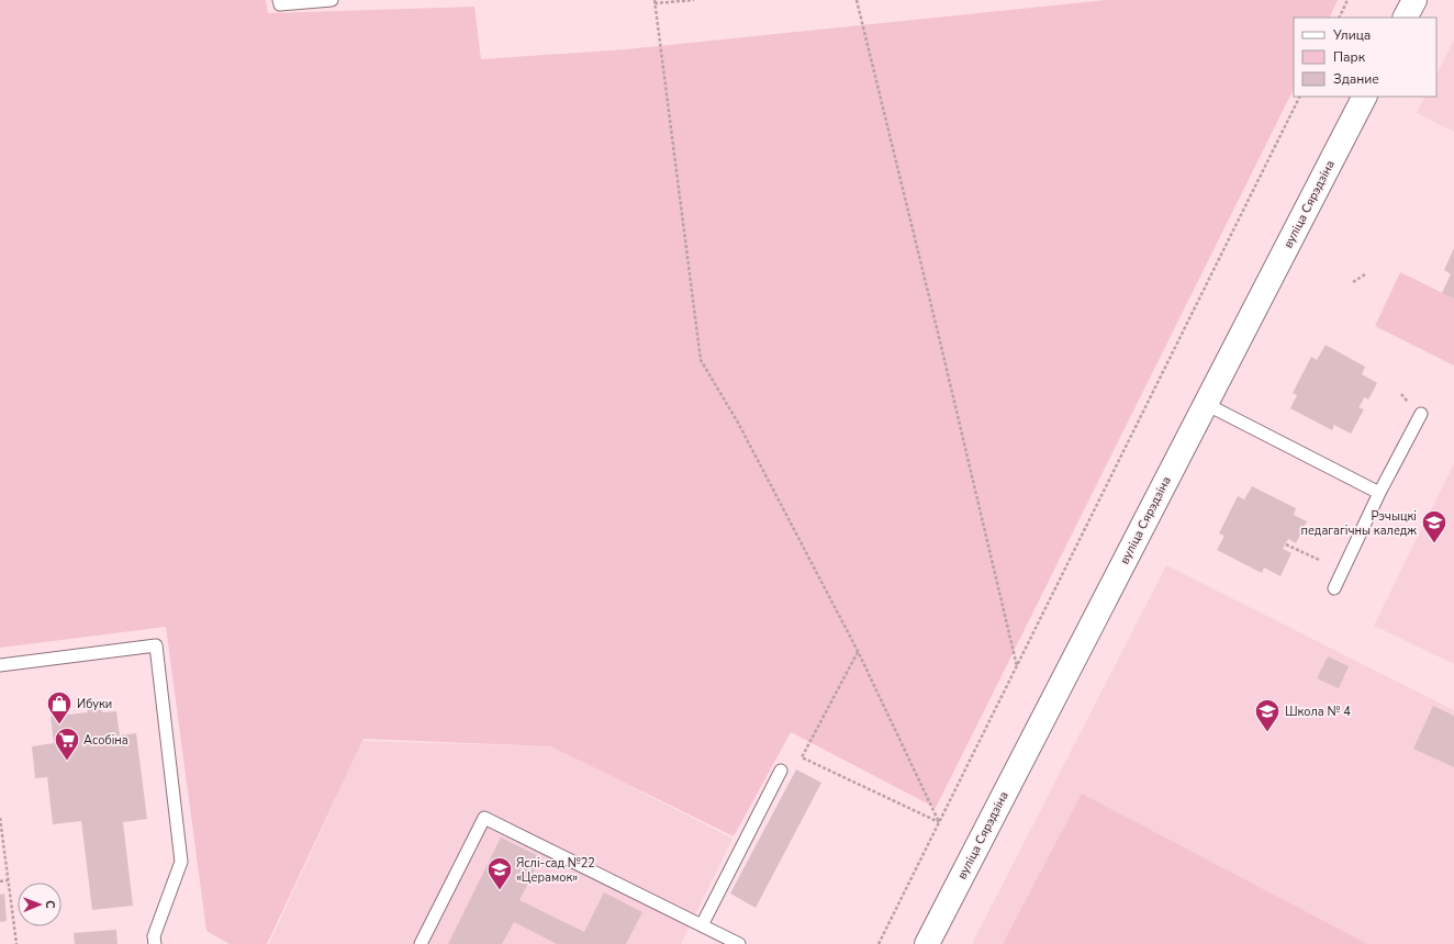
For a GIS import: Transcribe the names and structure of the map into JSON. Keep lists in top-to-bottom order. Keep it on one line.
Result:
{"streets":{"street":["вуліца Сярэдзіна"]},"places":{"school or university":["Рэчыцкі педагагічны каледж","Школа № 4","Яслі-сад №22 «Церамок»"],"shop":["Ибуки"],"supermarket":["Асобіна"]},"legend":["Улица","Парк","Здание"],"north":"right"}
